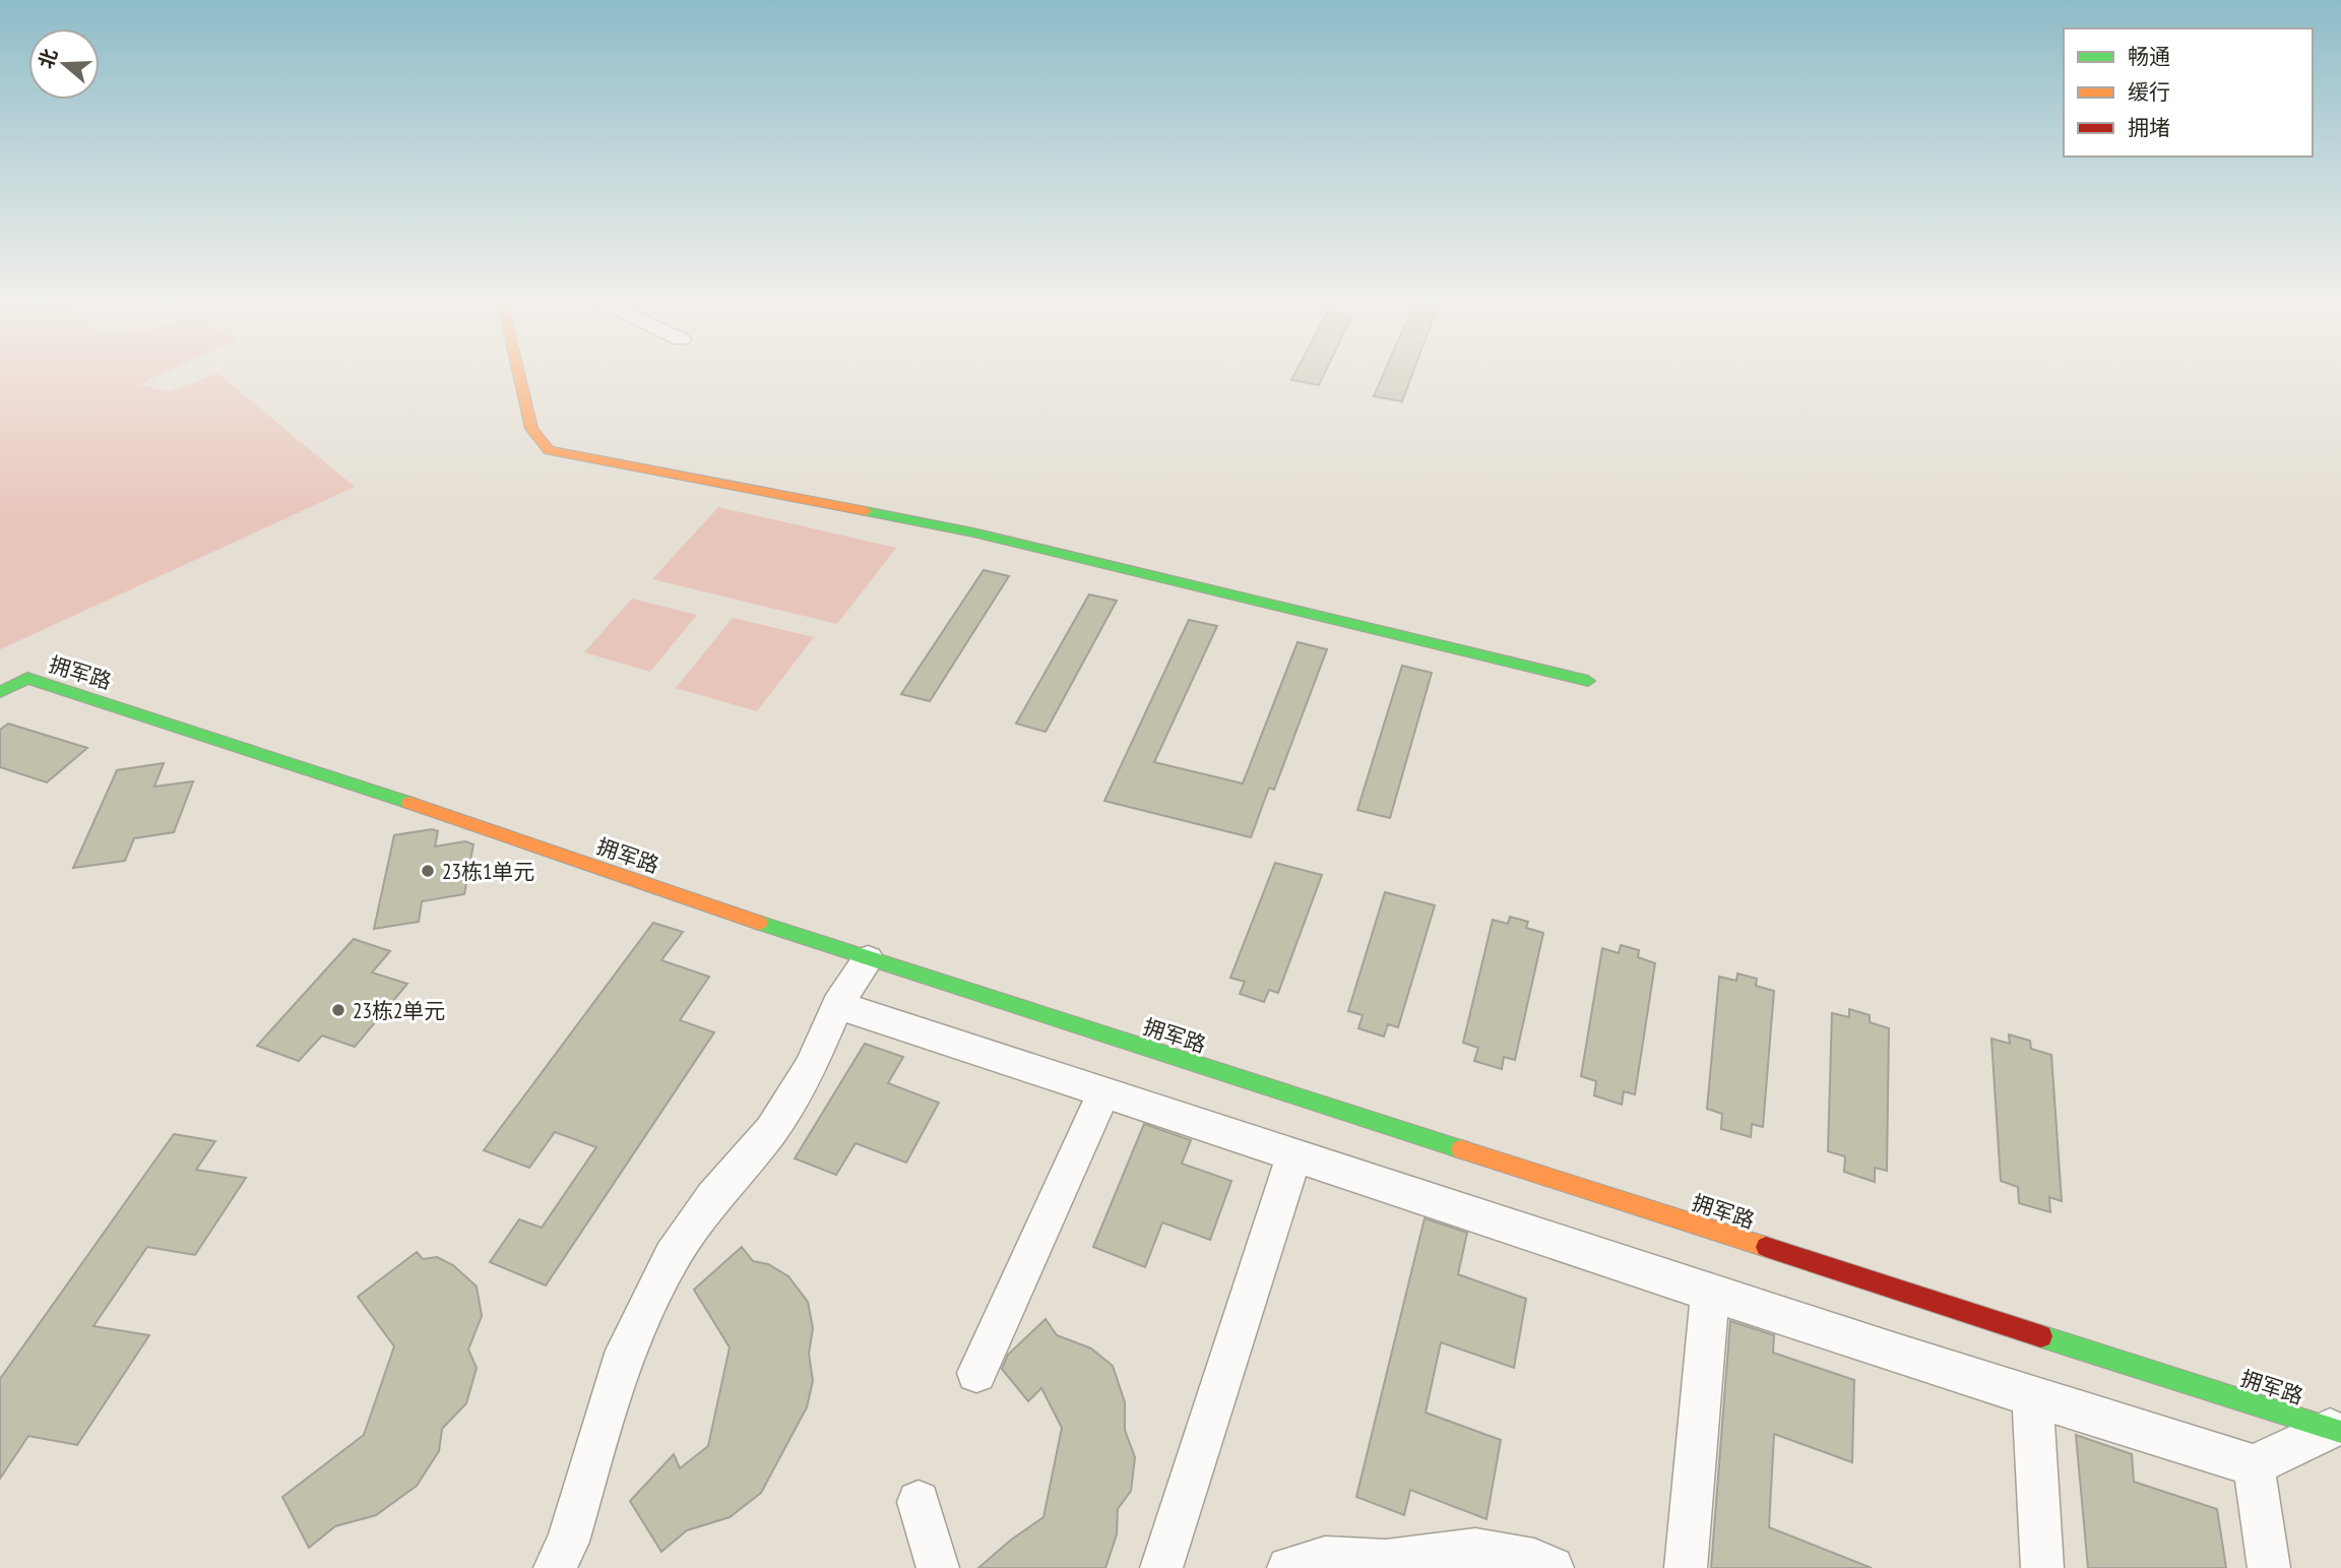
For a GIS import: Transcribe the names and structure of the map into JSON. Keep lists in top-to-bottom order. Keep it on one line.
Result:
{"streets":{"street":["拥军路"]},"places":["23栋1单元","23栋2单元"],"legend":["畅通","缓行","拥堵"],"north":"left"}
